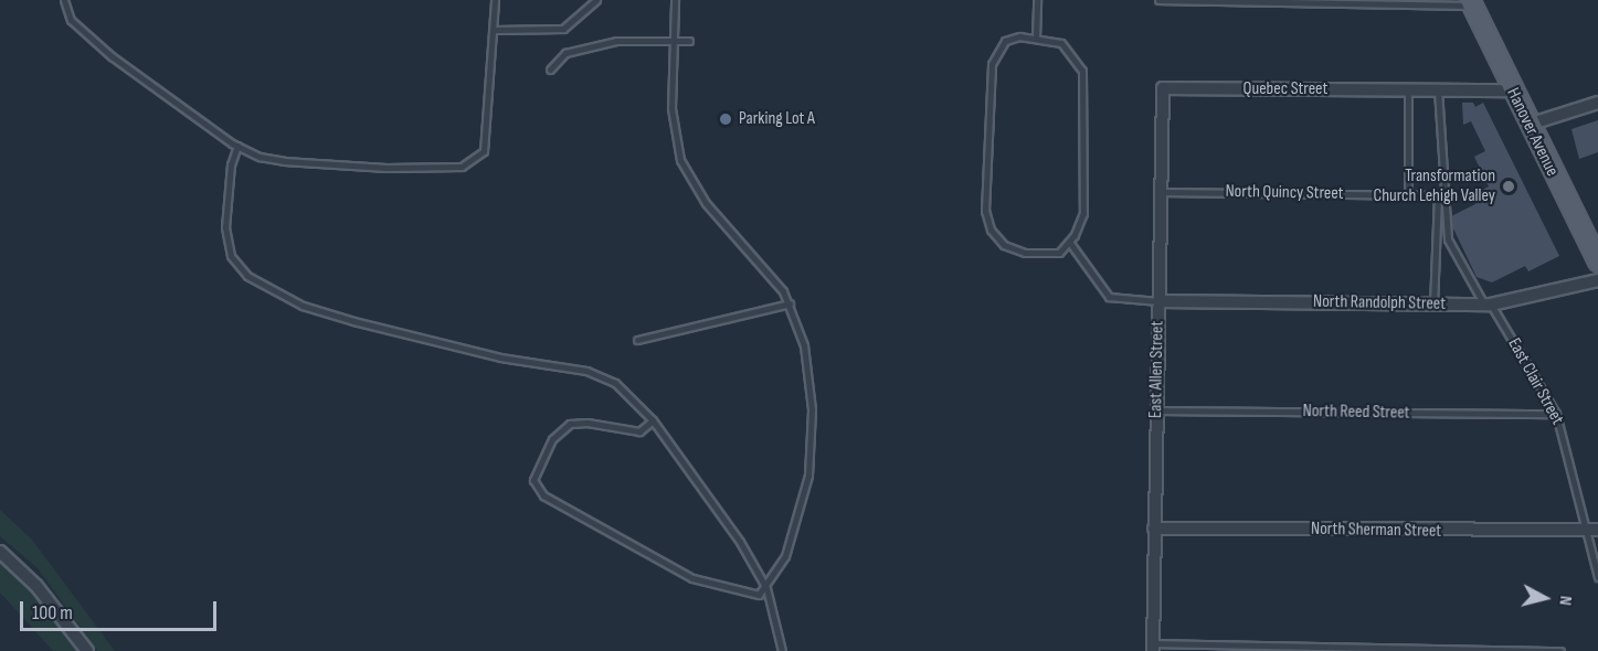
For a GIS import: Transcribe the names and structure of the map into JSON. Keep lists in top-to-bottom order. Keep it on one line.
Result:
{"streets":{"main road":["Hanover Avenue"],"street":["Quebec Street","North Randolph Street","East Allen Street","North Sherman Street"],"lane":["North Quincy Street","East Clair Street","North Reed Street"]},"crossings":[["Quebec Street","Hanover Avenue"],["Quebec Street","East Allen Street"],["Quebec Street","East Clair Street"],["North Quincy Street","East Allen Street"],["North Randolph Street","East Allen Street"],["North Randolph Street","East Clair Street"],["East Allen Street","North Reed Street"],["East Allen Street","North Sherman Street"],["East Clair Street","North Reed Street"],["East Clair Street","North Sherman Street"]],"places":["Parking Lot A","Transformation Church Lehigh Valley"],"scale_bar":"100 m","north":"right"}
